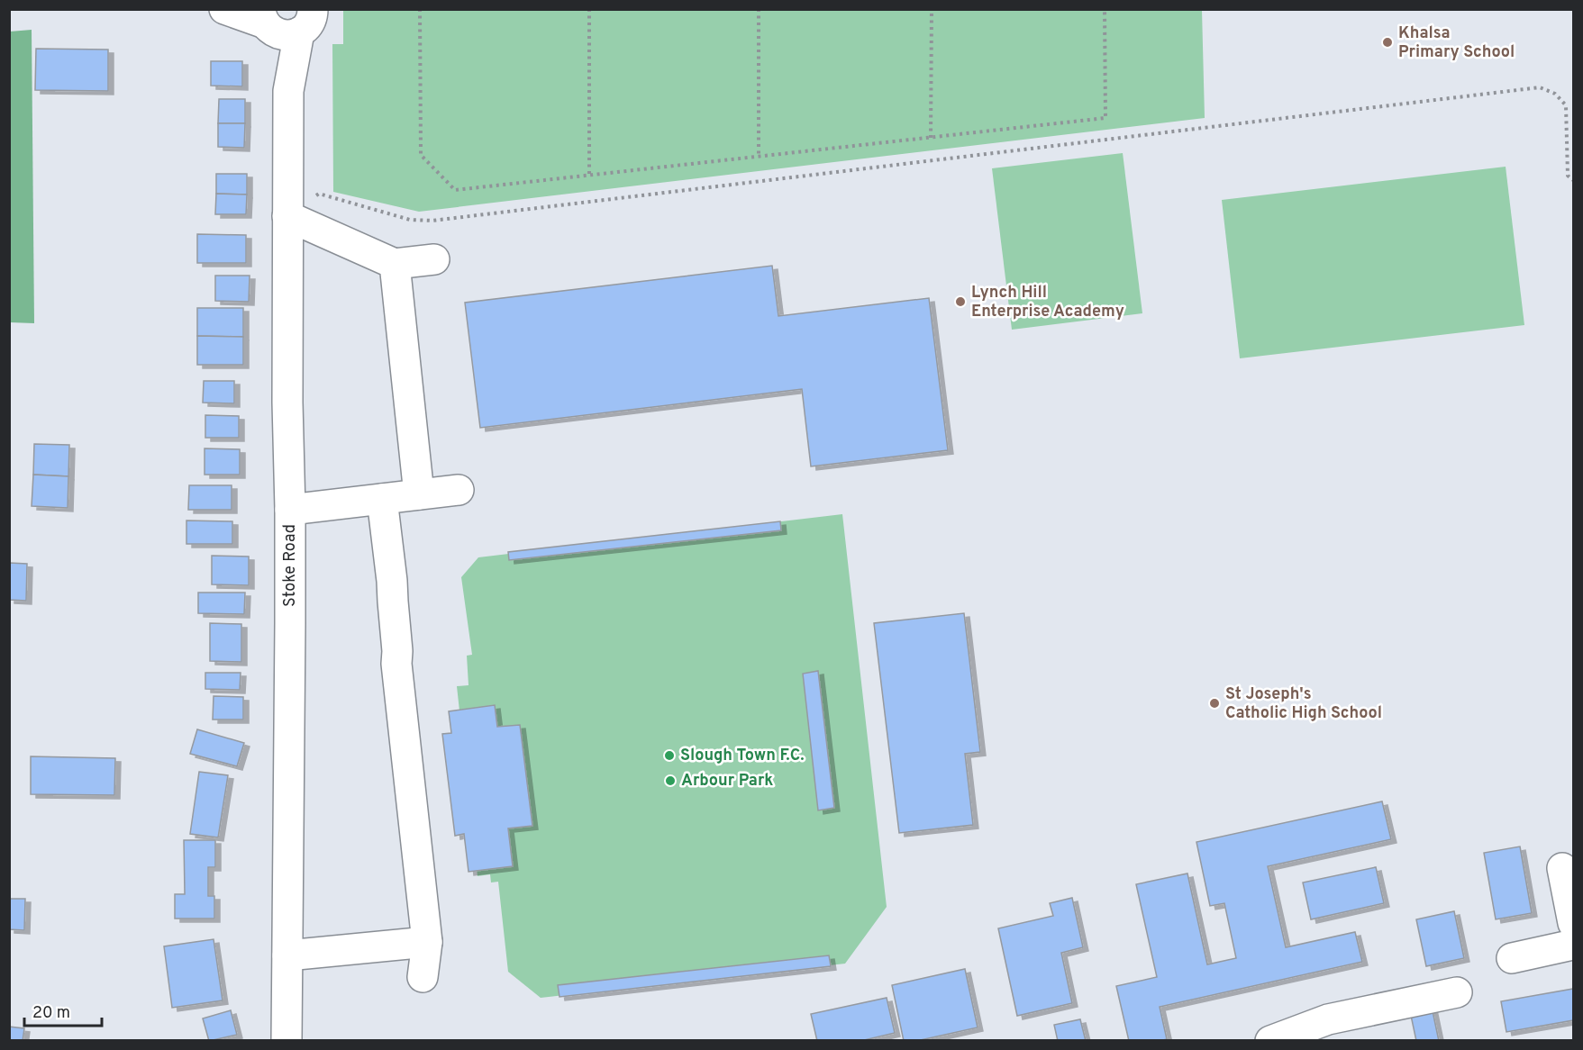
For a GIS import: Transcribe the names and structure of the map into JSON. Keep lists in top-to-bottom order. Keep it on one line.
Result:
{"streets":{"main road":["Stoke Road"]},"places":["Khalsa Primary School","Lynch Hill Enterprise Academy","St Joseph's Catholic High School","Slough Town F.C.","Arbour Park"],"scale_bar":"20 m"}
